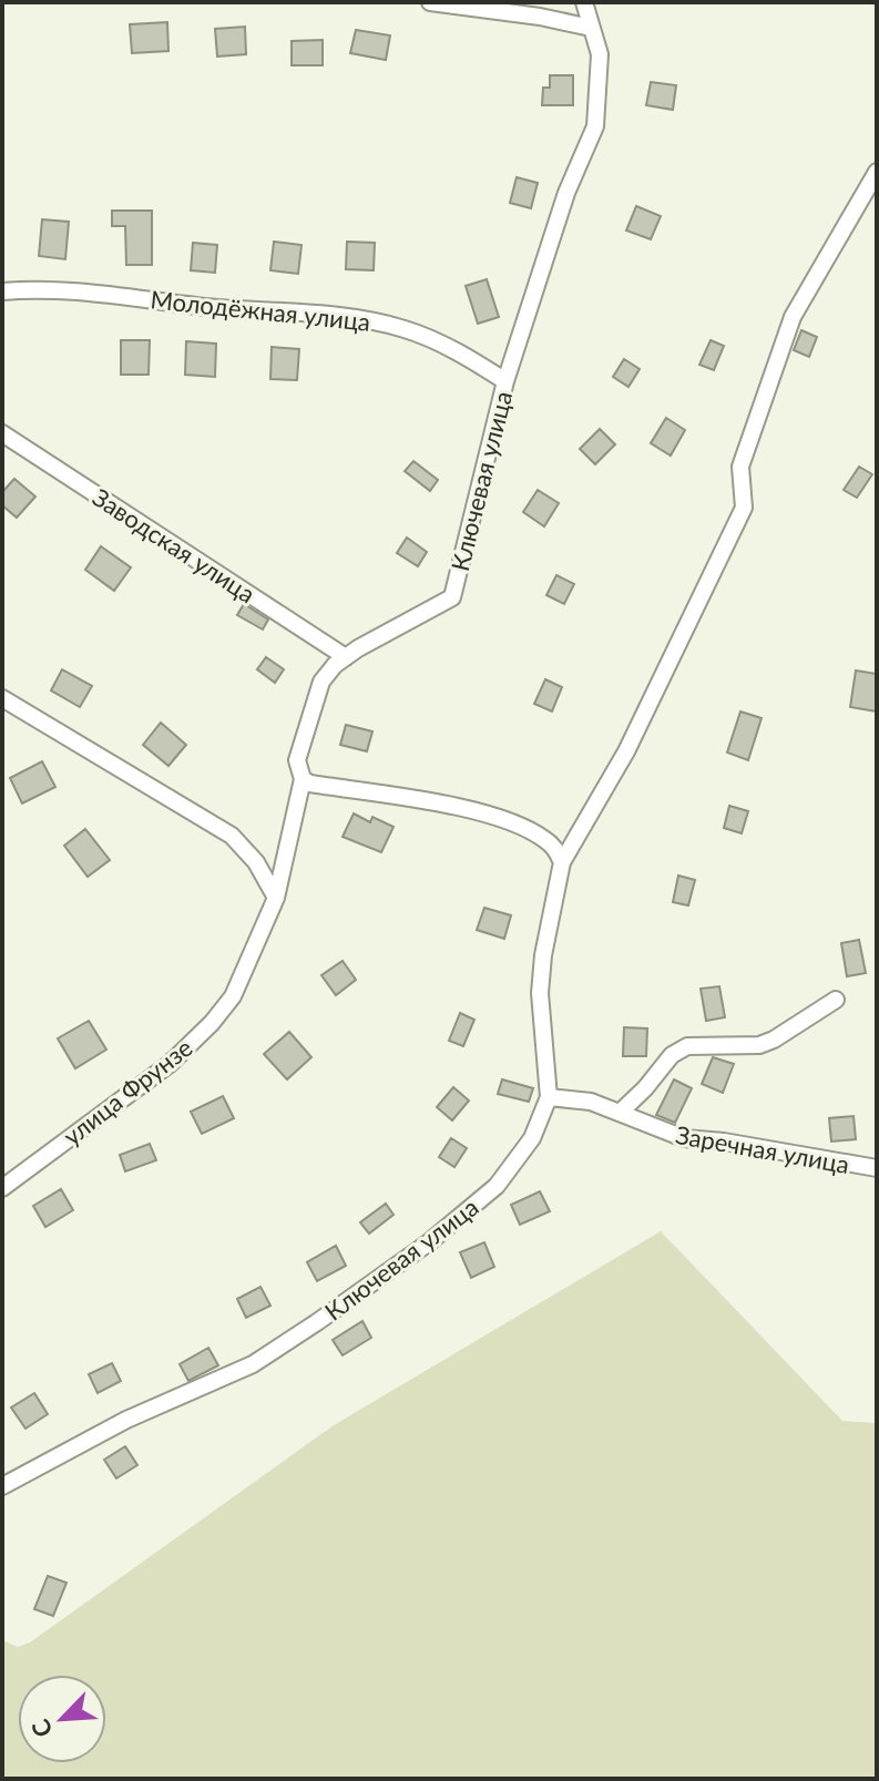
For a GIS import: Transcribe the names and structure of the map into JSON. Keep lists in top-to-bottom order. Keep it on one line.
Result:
{"streets":{"street":["Молодёжная улица","Ключевая улица","Заводская улица","улица Фрунзе","Заречная улица"]},"crossings":[["Молодёжная улица","Ключевая улица"],["Ключевая улица","Заводская улица"],["Ключевая улица","улица Фрунзе"],["Ключевая улица","Заречная улица"]],"north":"bottom left"}
